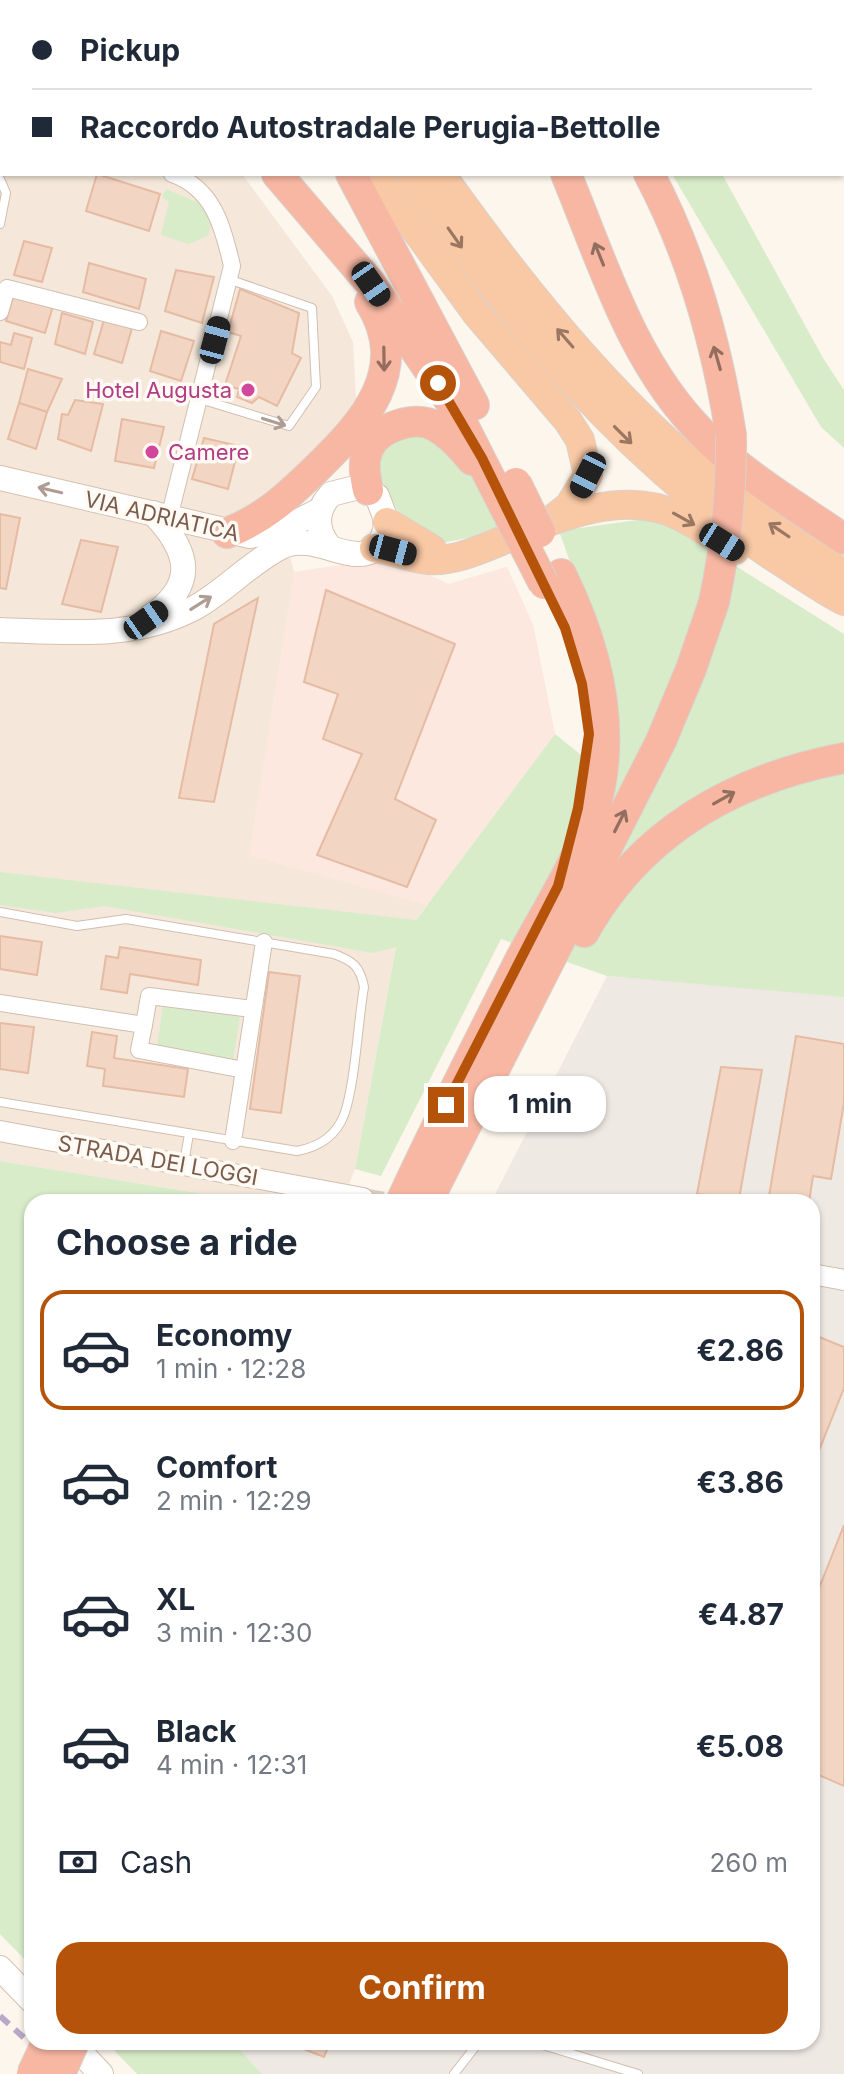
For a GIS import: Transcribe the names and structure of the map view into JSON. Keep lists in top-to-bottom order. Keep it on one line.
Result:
{"streets":{"main road":["VIA ADRIATICA"],"street":["STRADA DEI LOGGI"]},"places":["Hotel Augusta","Camere"],"page":{"banner":["Pickup","Raccordo Autostradale Perugia-Bettolle"],"bubble":"1 min","heading":"Choose a ride","list":[{"name":"Economy","note":"1 min · 12:28","value":"€2.86"},{"name":"Comfort","note":"2 min · 12:29","value":"€3.86"},{"name":"XL","note":"3 min · 12:30","value":"€4.87"},{"name":"Black","note":"4 min · 12:31","value":"€5.08"}],"pay":["Cash","260 m"],"buttons":"Confirm"}}
